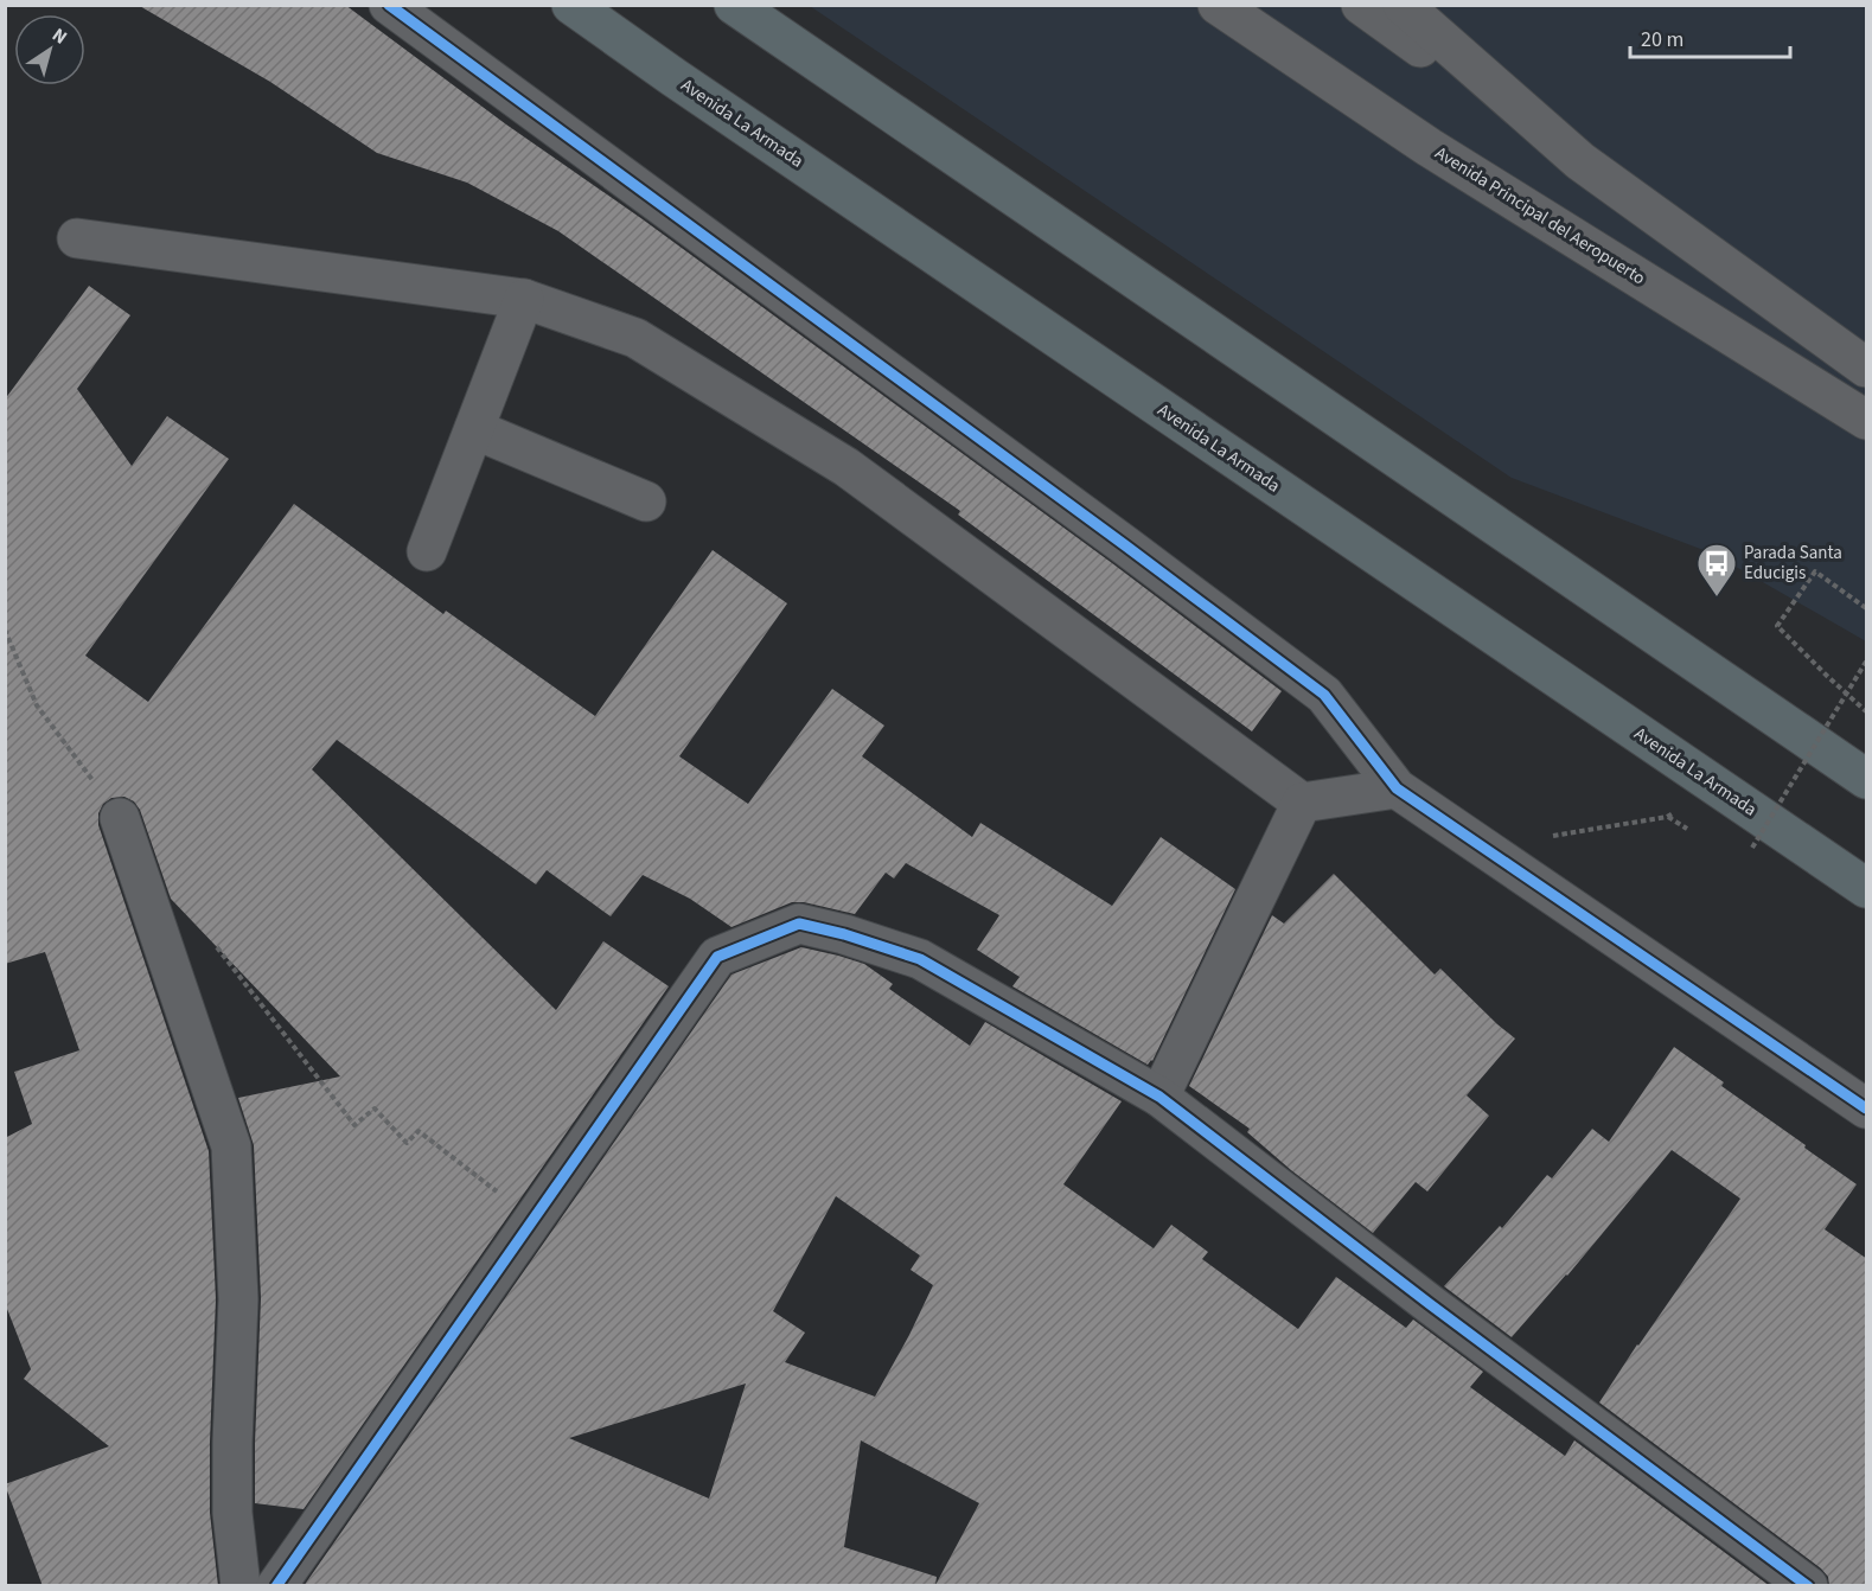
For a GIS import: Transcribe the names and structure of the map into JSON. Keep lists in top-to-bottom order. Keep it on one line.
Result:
{"streets":{"main road":["Avenida La Armada"],"street":["Avenida Principal del Aeropuerto"]},"places":{"bus stop":["Parada Santa Educigis"]},"scale_bar":"20 m","north":"top right"}
